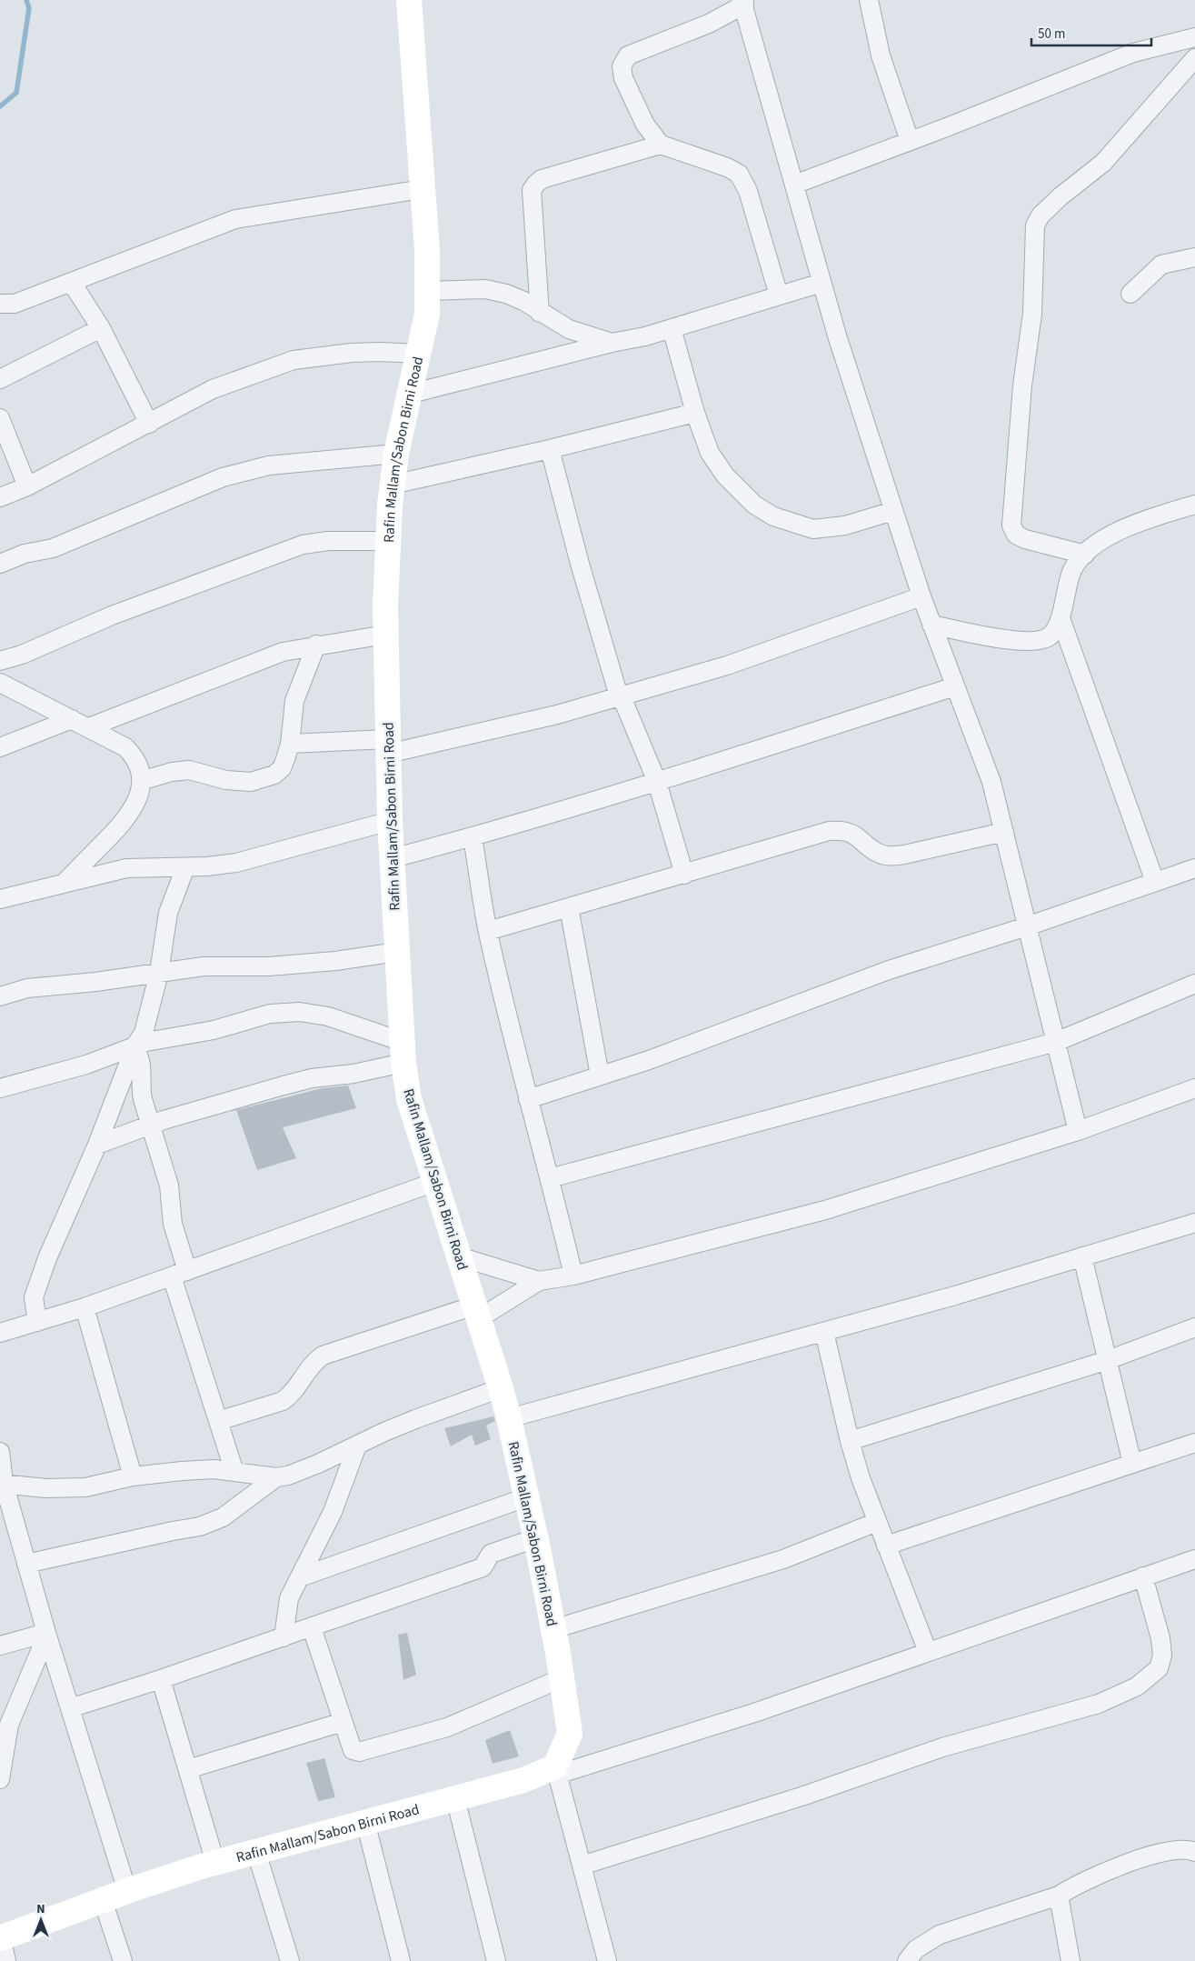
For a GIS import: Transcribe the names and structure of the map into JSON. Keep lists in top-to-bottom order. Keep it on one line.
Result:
{"streets":{"street":["Rafin Mallam/Sabon Birni Road"]},"scale_bar":"50 m","north":"top"}
